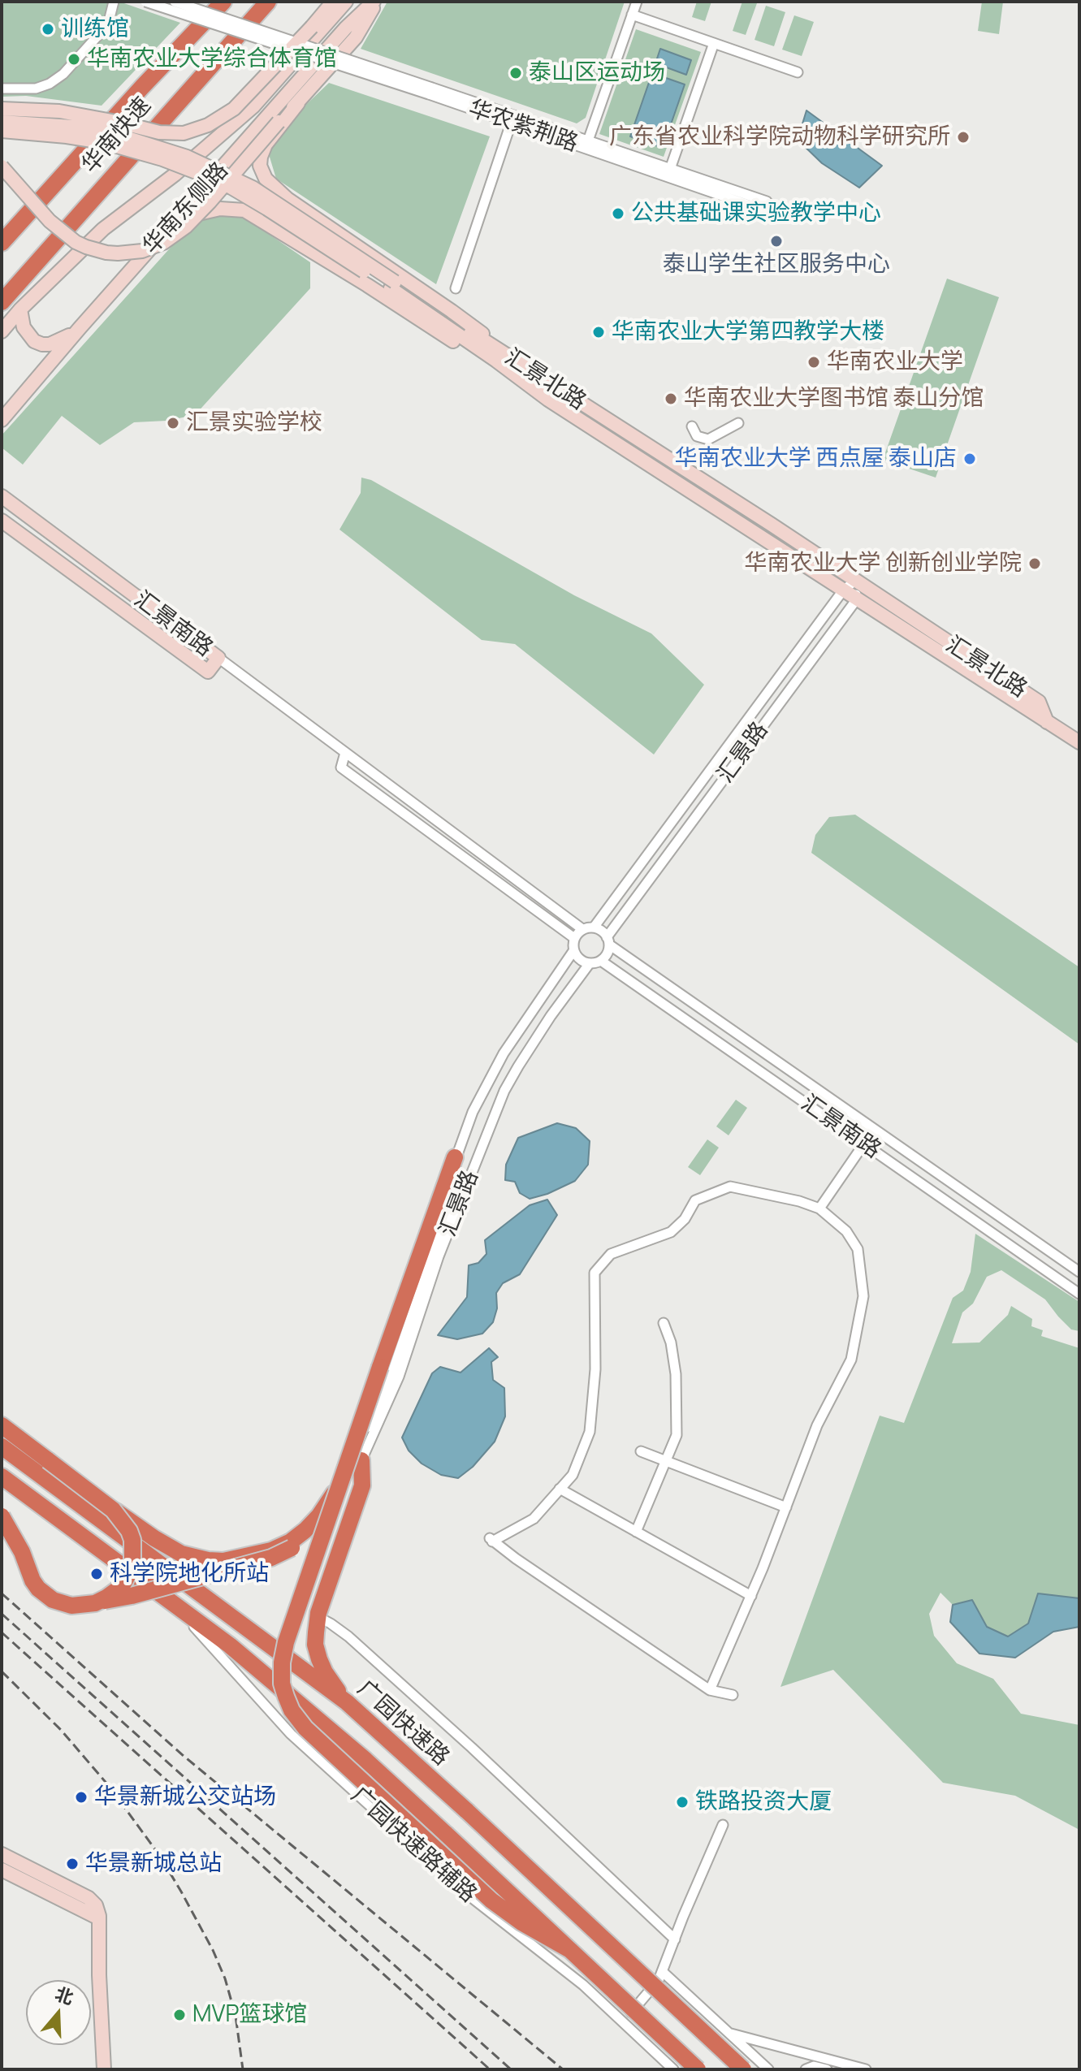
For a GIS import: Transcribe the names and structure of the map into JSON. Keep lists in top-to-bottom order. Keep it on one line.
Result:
{"streets":{"highway":["华南快速","广园快速路"],"street":["华农紫荆路","华南东侧路","汇景北路","汇景南路","汇景路","广园快速路辅路"]},"crossings":[["华南快速","汇景北路"],["汇景北路","汇景路"],["汇景南路","汇景路"]],"places":["训练馆","华南农业大学综合体育馆","泰山区运动场","广东省农业科学院动物科学研究所","公共基础课实验教学中心","泰山学生社区服务中心","华南农业大学第四教学大楼","华南农业大学","华南农业大学图书馆 泰山分馆","汇景实验学校","华南农业大学 西点屋 泰山店","华南农业大学 创新创业学院","科学院地化所站","华景新城公交站场","铁路投资大厦","华景新城总站","MVP篮球馆"],"north":"top"}
